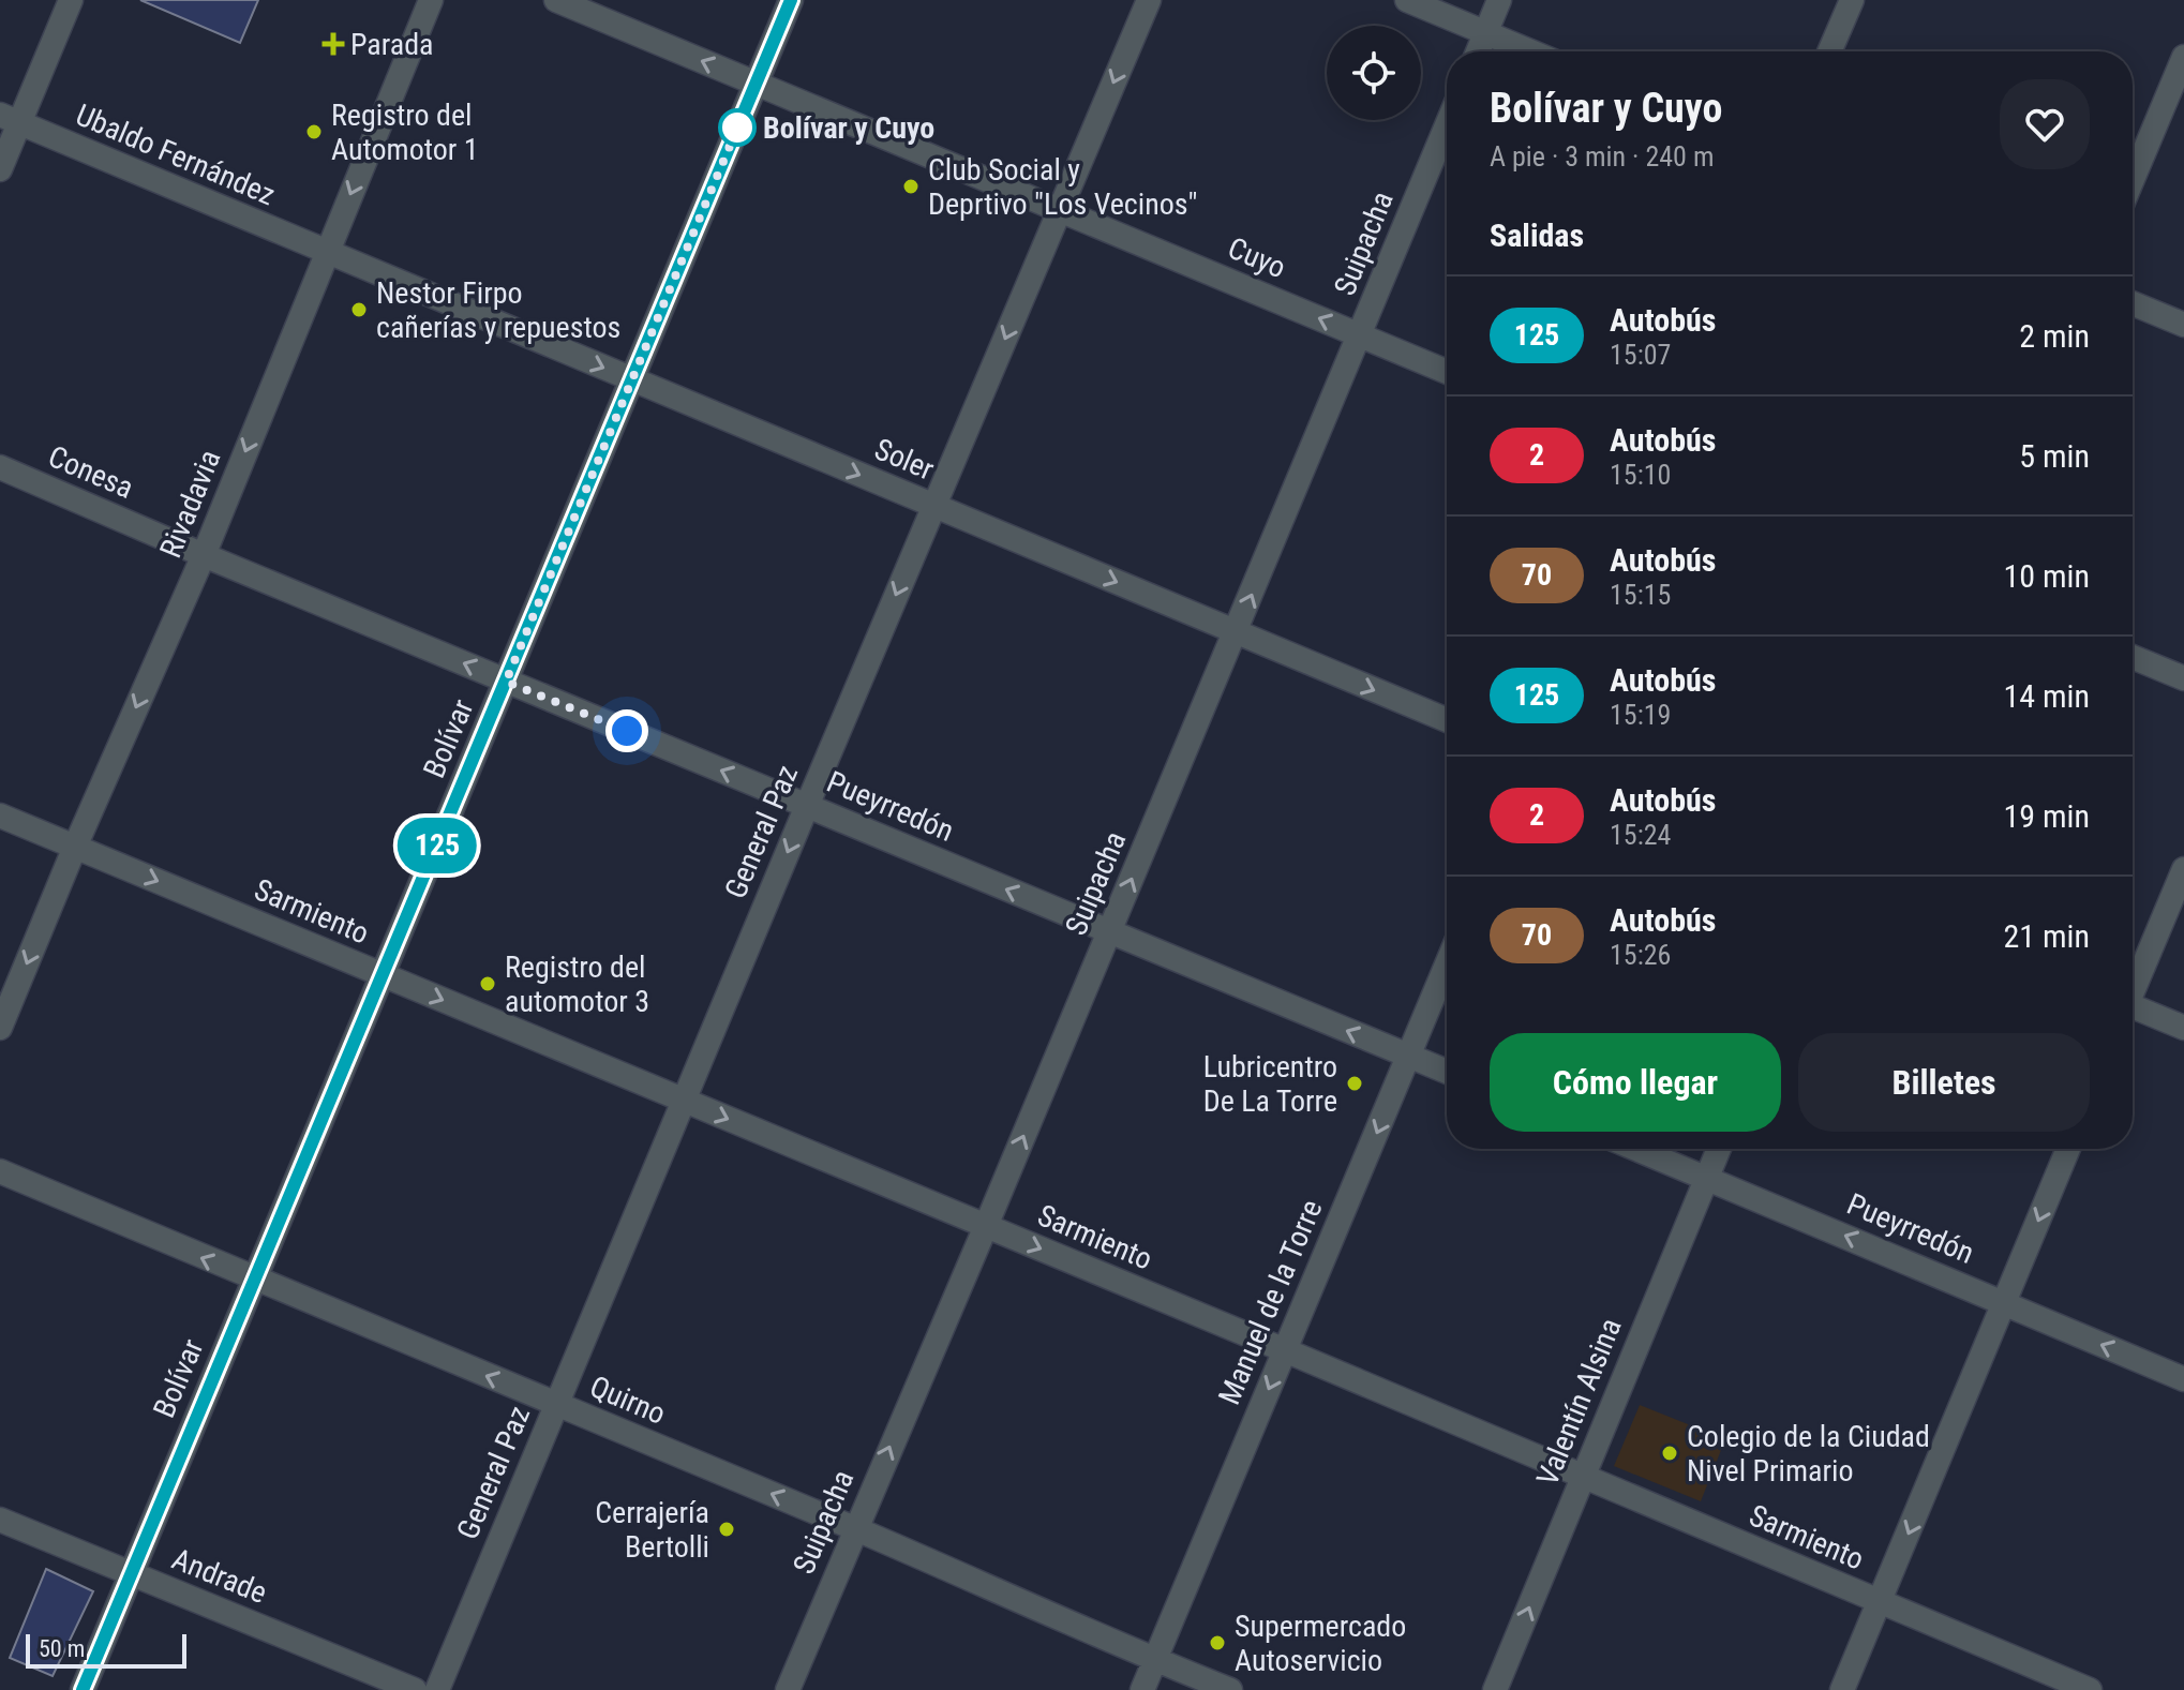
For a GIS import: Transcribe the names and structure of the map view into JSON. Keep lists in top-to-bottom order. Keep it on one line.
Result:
{"streets":{"street":["Ubaldo Fernández","Suipacha","Cuyo","Soler","Conesa","Rivadavia","Bolívar","Pueyrredón","General Paz","Sarmiento","Manuel de la Torre","Quirno","Valentín Alsina","Andrade"]},"crossings":[["Ubaldo Fernández","Soler"],["Ubaldo Fernández","Rivadavia"],["Suipacha","Cuyo"],["Suipacha","Soler"],["Suipacha","Pueyrredón"],["Suipacha","Sarmiento"],["Suipacha","Quirno"],["Cuyo","Bolívar"],["Cuyo","General Paz"],["Soler","Rivadavia"],["Soler","Bolívar"],["Soler","General Paz"],["Conesa","Rivadavia"],["Conesa","Pueyrredón"],["Rivadavia","Pueyrredón"],["Rivadavia","Sarmiento"],["Bolívar","Pueyrredón"],["Bolívar","Sarmiento"],["Bolívar","Quirno"],["Bolívar","Andrade"],["Pueyrredón","General Paz"],["Pueyrredón","Manuel de la Torre"],["Pueyrredón","Valentín Alsina"],["General Paz","Sarmiento"],["General Paz","Quirno"],["Sarmiento","Manuel de la Torre"],["Sarmiento","Valentín Alsina"],["Manuel de la Torre","Quirno"]],"one_way":["Suipacha","Cuyo","Soler","Rivadavia","Pueyrredón","General Paz","Sarmiento","Manuel de la Torre","Quirno","Valentín Alsina"],"places":{"health":["Parada"],"other":["Bolívar y Cuyo","Registro del Automotor 1","Club Social y Deprtivo \"Los Vecinos\"","Nestor Firpo cañerías y repuestos","Registro del automotor 3","Lubricentro De La Torre","Colegio de la Ciudad Nivel Primario","Cerrajería Bertolli","Supermercado Autoservicio"]},"lines":["bus line 125"],"scale_bar":"50 m","page":{"on_map":"125","heading":[["Bolívar y Cuyo","A pie · 3 min · 240 m"],"Salidas"],"list":[{"mark":"125","name":"Autobús","note":"15:07","value":"2 min"},{"mark":"2","name":"Autobús","note":"15:10","value":"5 min"},{"mark":"70","name":"Autobús","note":"15:15","value":"10 min"},{"mark":"125","name":"Autobús","note":"15:19","value":"14 min"},{"mark":"2","name":"Autobús","note":"15:24","value":"19 min"},{"mark":"70","name":"Autobús","note":"15:26","value":"21 min"}],"buttons":["Cómo llegar","Billetes"],"scale":"50 m"}}
